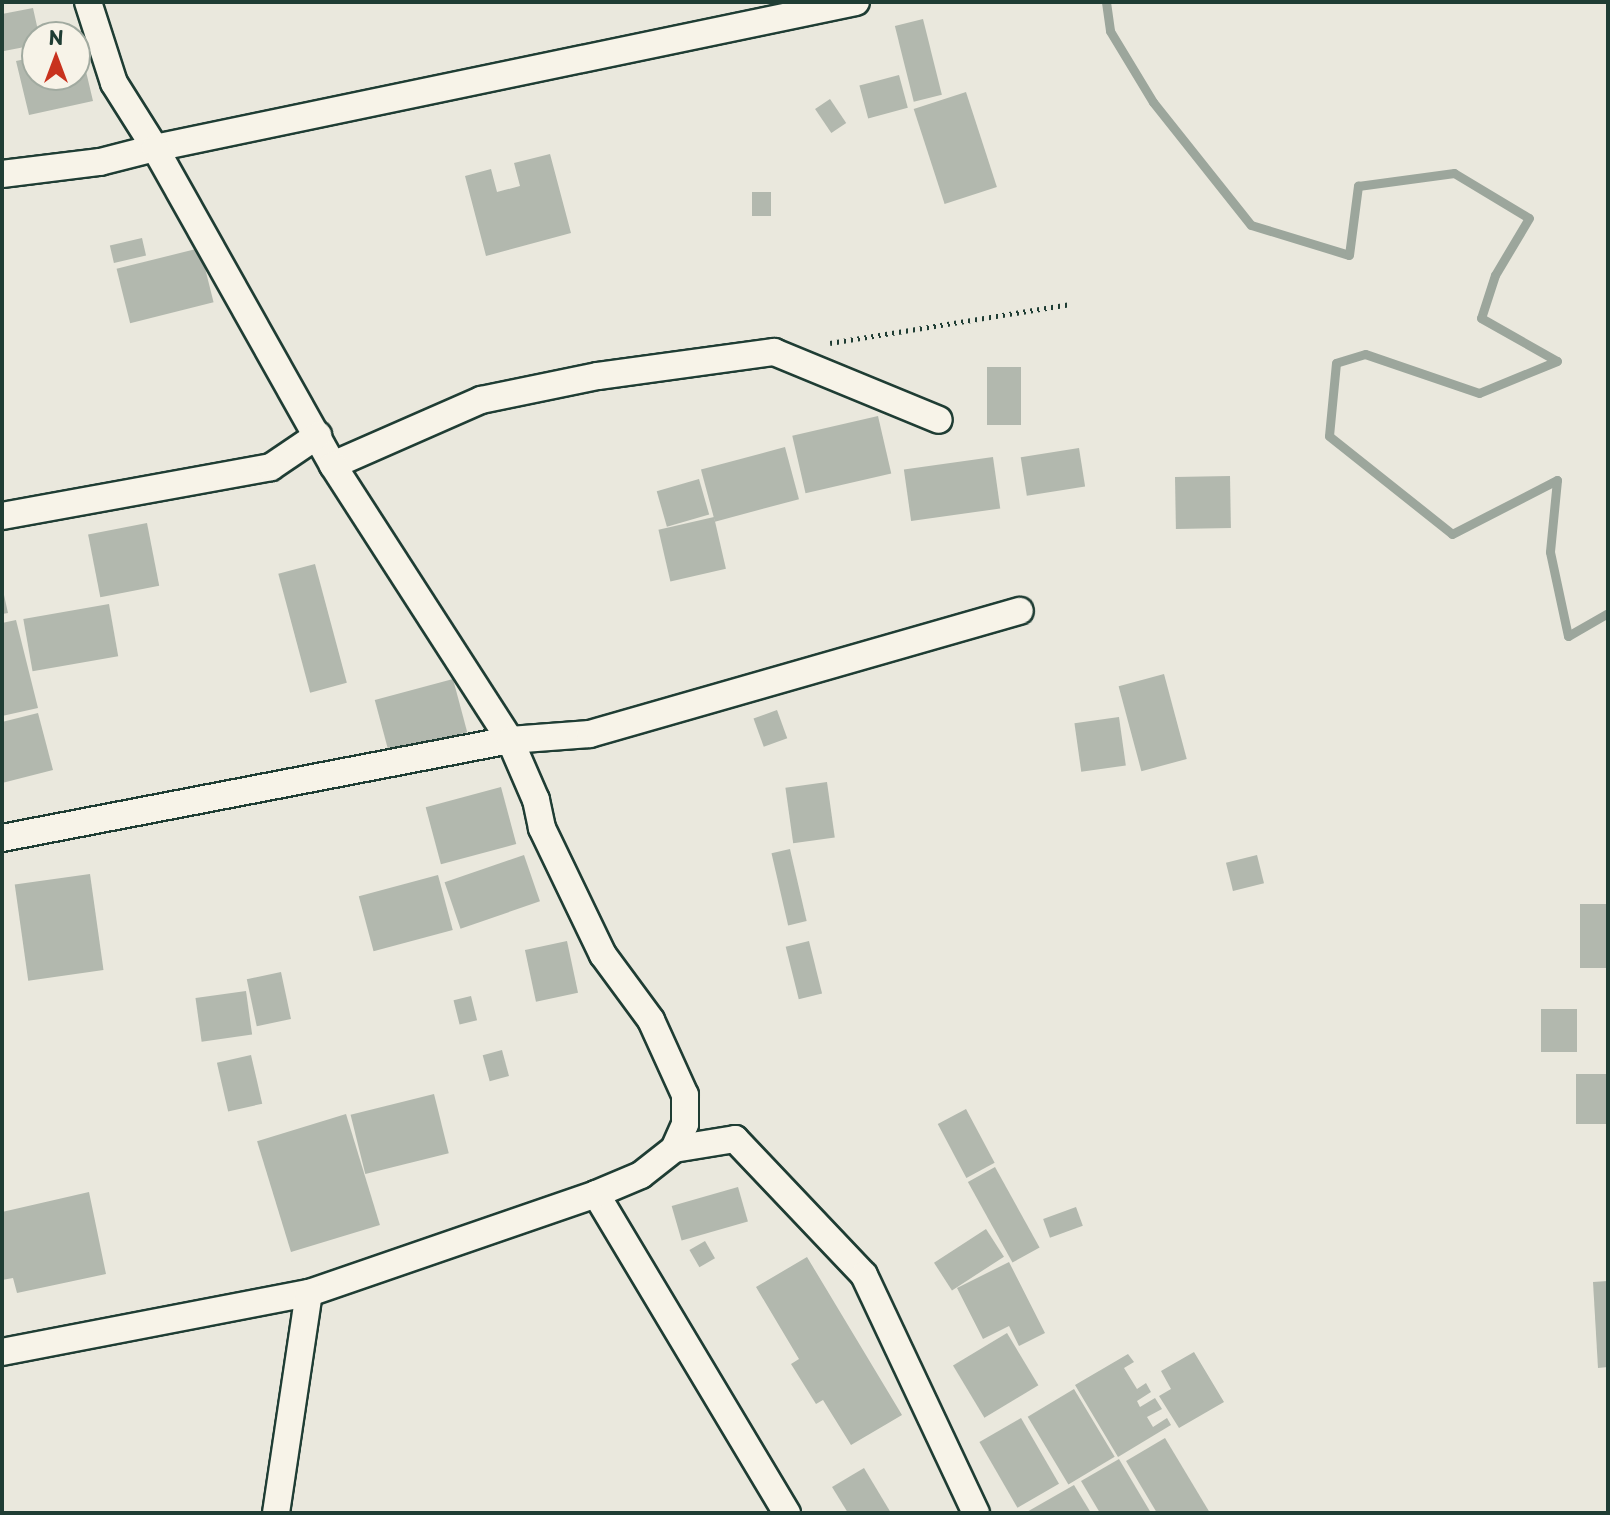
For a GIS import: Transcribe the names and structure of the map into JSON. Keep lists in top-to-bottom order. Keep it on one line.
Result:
{"north":"top"}
